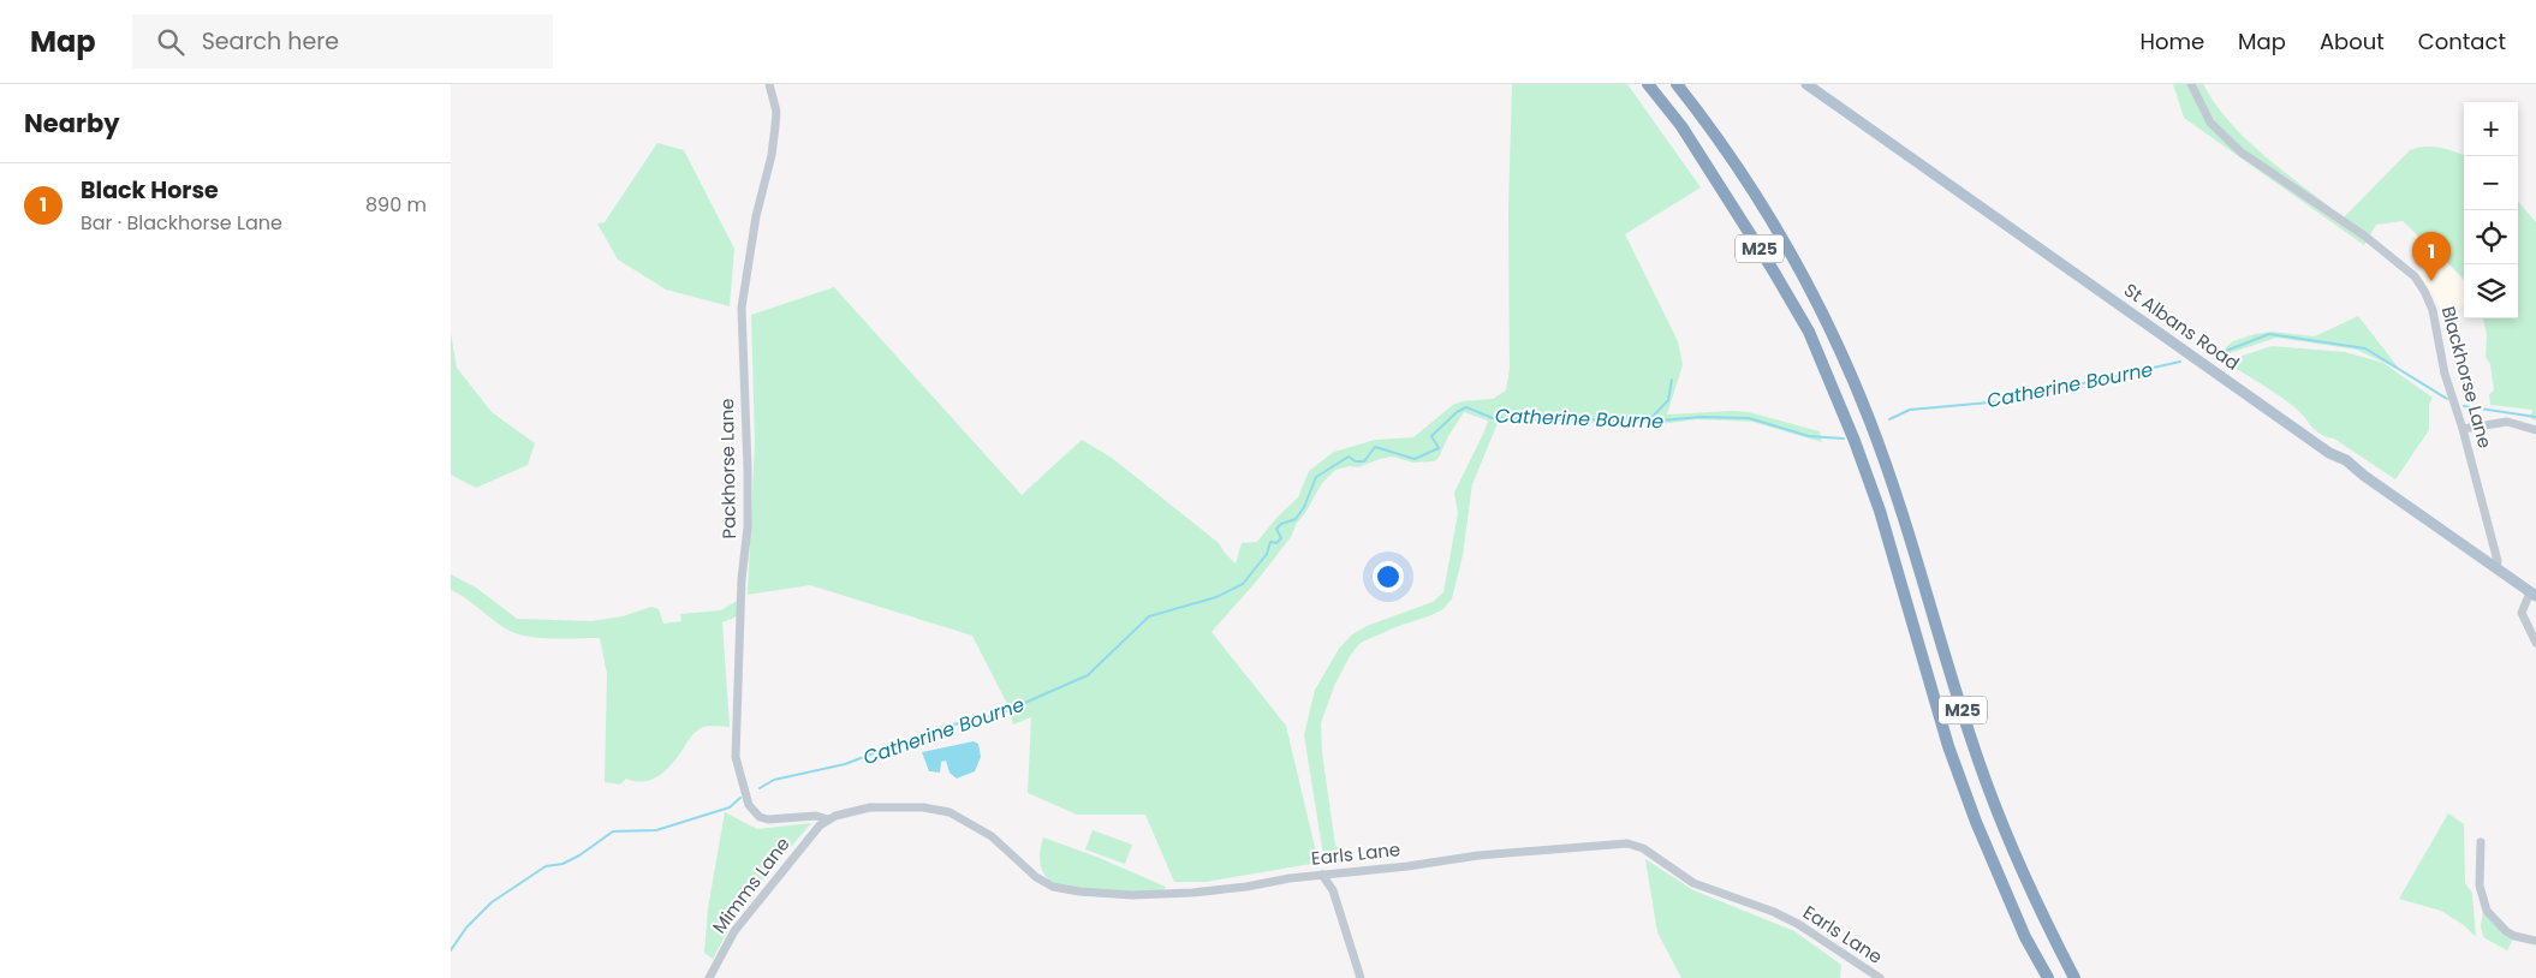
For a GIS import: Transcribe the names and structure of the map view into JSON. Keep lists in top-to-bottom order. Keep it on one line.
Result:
{"streets":{"highway":["M25"],"main road":["St Albans Road"],"street":["Blackhorse Lane","Packhorse Lane","Earls Lane","Mimms Lane"]},"crossings":[["St Albans Road","Blackhorse Lane"],["Packhorse Lane","Earls Lane"],["Packhorse Lane","Mimms Lane"],["Earls Lane","Mimms Lane"]],"water":["Catherine Bourne"],"page":{"header":"Map","search":"Search here","nav":["Home","Map","About","Contact"],"heading":"Nearby","map_buttons":["+","−"],"list":[{"mark":"1","name":"Black Horse","note":"Bar · Blackhorse Lane","value":"890 m"}],"pins":"1"}}
